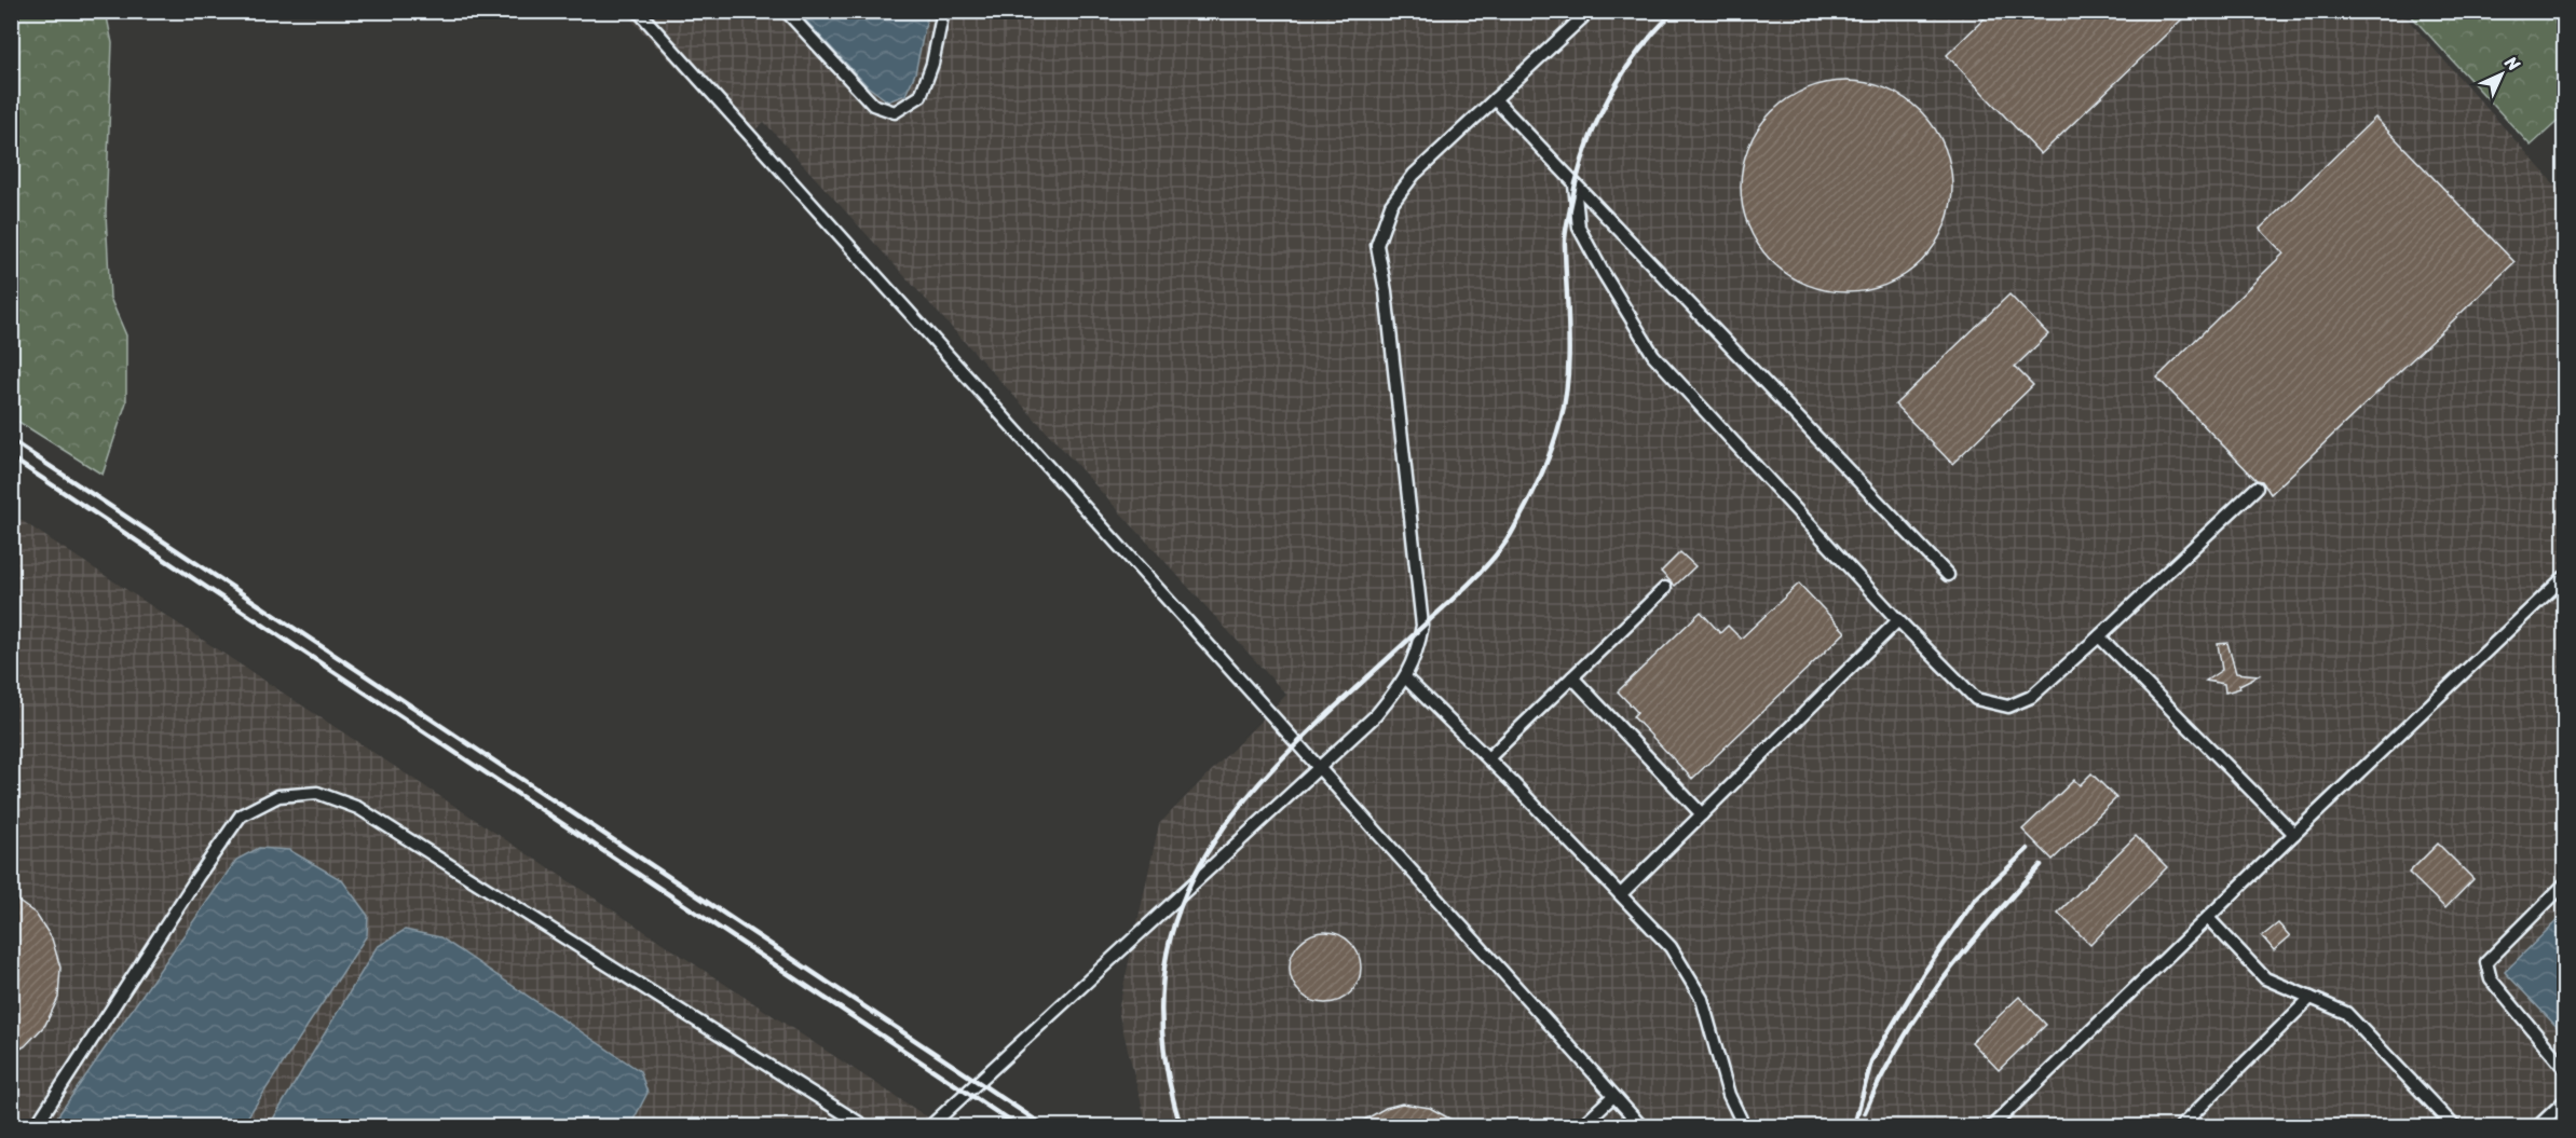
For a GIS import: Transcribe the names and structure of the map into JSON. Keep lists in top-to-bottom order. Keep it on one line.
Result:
{"north":"top right"}
